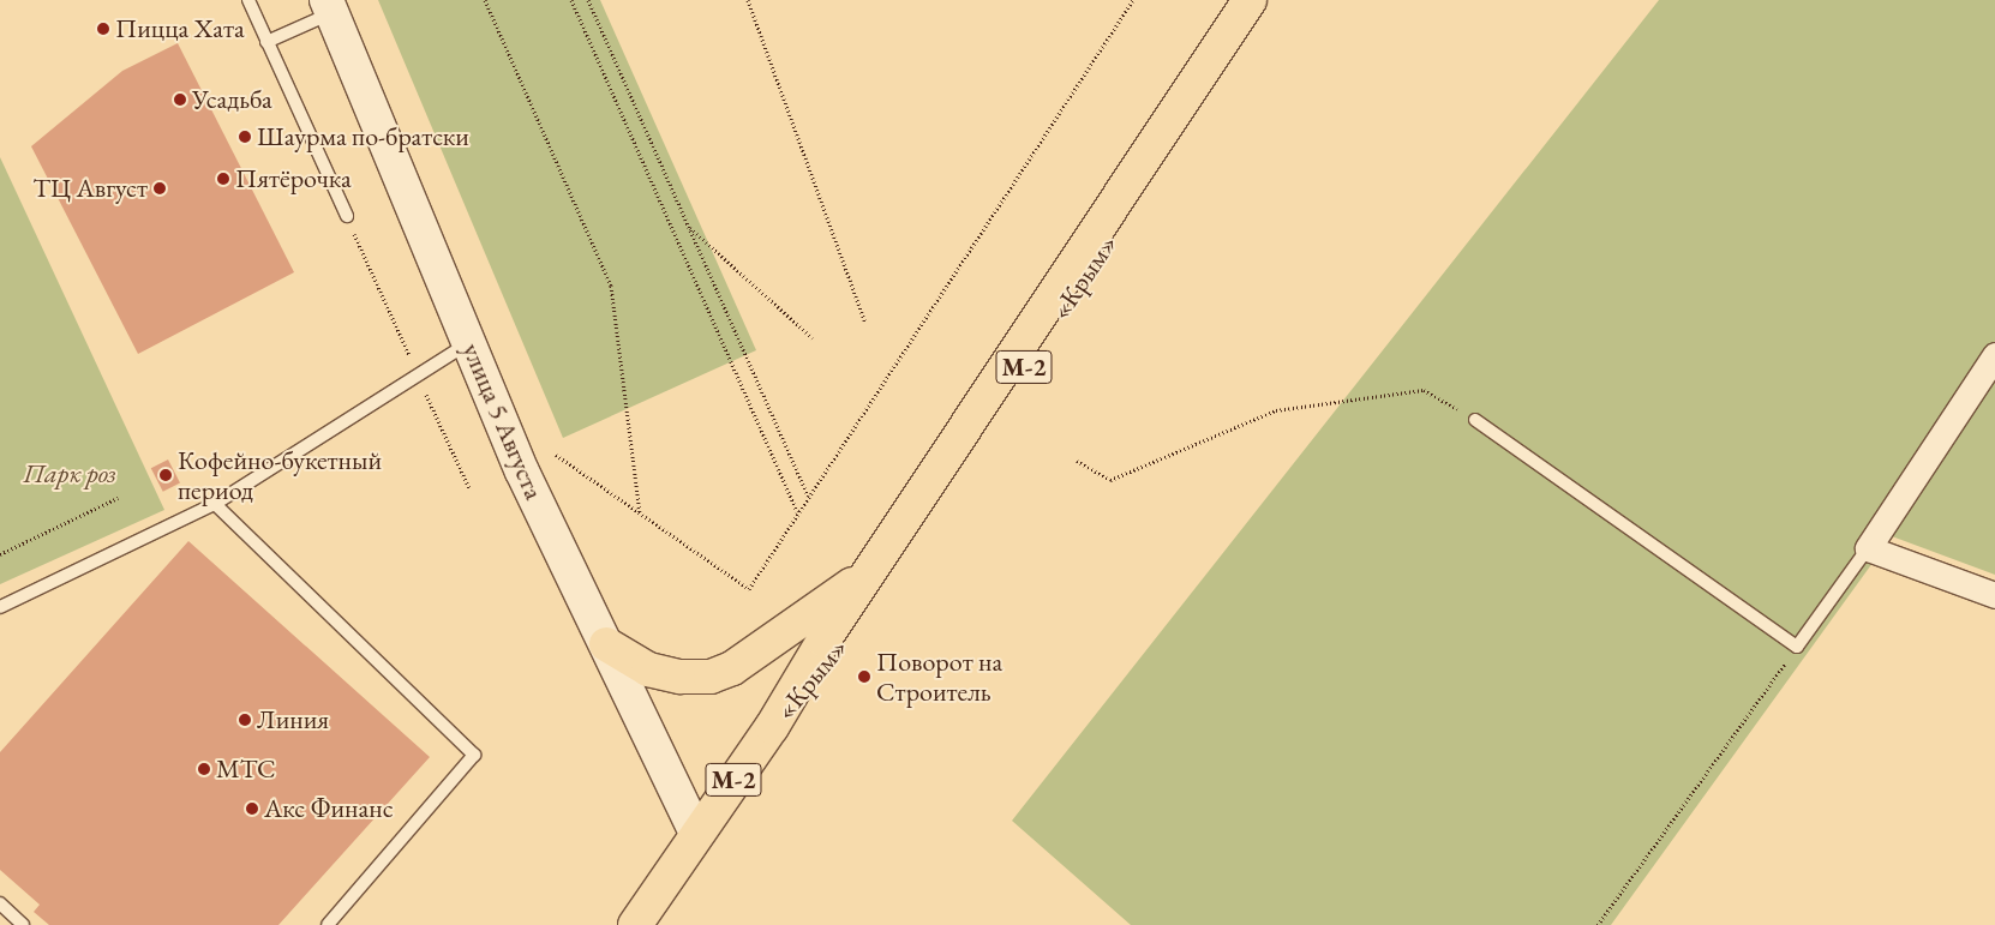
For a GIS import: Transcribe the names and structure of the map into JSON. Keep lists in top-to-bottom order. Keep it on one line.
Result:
{"streets":{"highway":["«Крым»","М-2"],"street":["улица 5 Августа"]},"crossings":[["«Крым»","М-2"],["«Крым»","улица 5 Августа"],["М-2","улица 5 Августа"]],"parks":["Парк роз"],"places":["Пицца Хата","Усадьба","Шаурма по-братски","Пятёрочка","ТЦ Август","Кофейно-букетный период","Поворот на Строитель","Линия","МТС","Акс Финанс"]}
